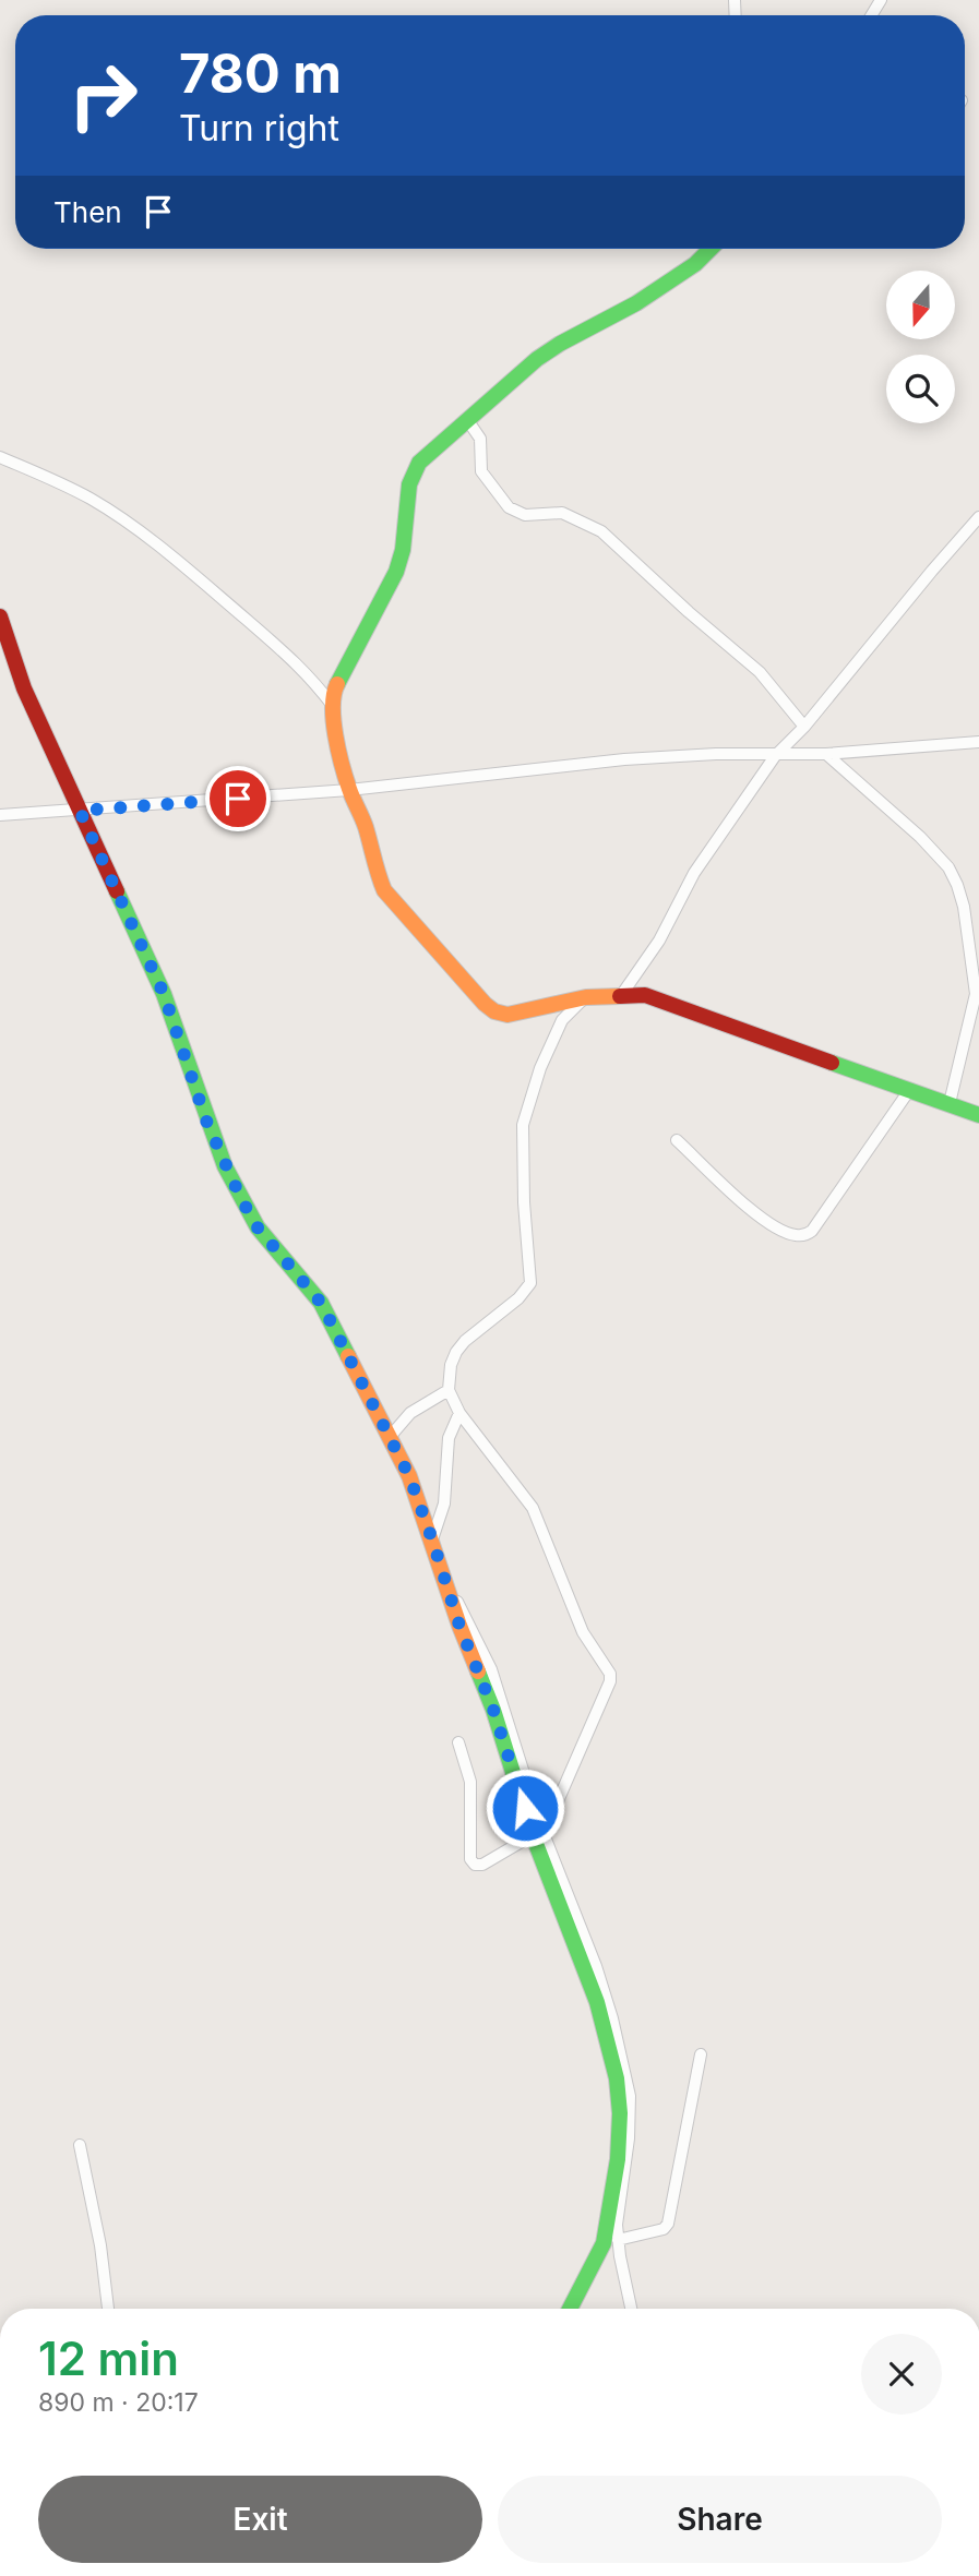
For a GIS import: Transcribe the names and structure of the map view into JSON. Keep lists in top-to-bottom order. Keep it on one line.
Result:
{"north":"bottom","page":{"turn":["780 m","Turn right"],"then":"Then","heading":["12 min","890 m · 20:17"],"buttons":["Exit","Share"]}}
